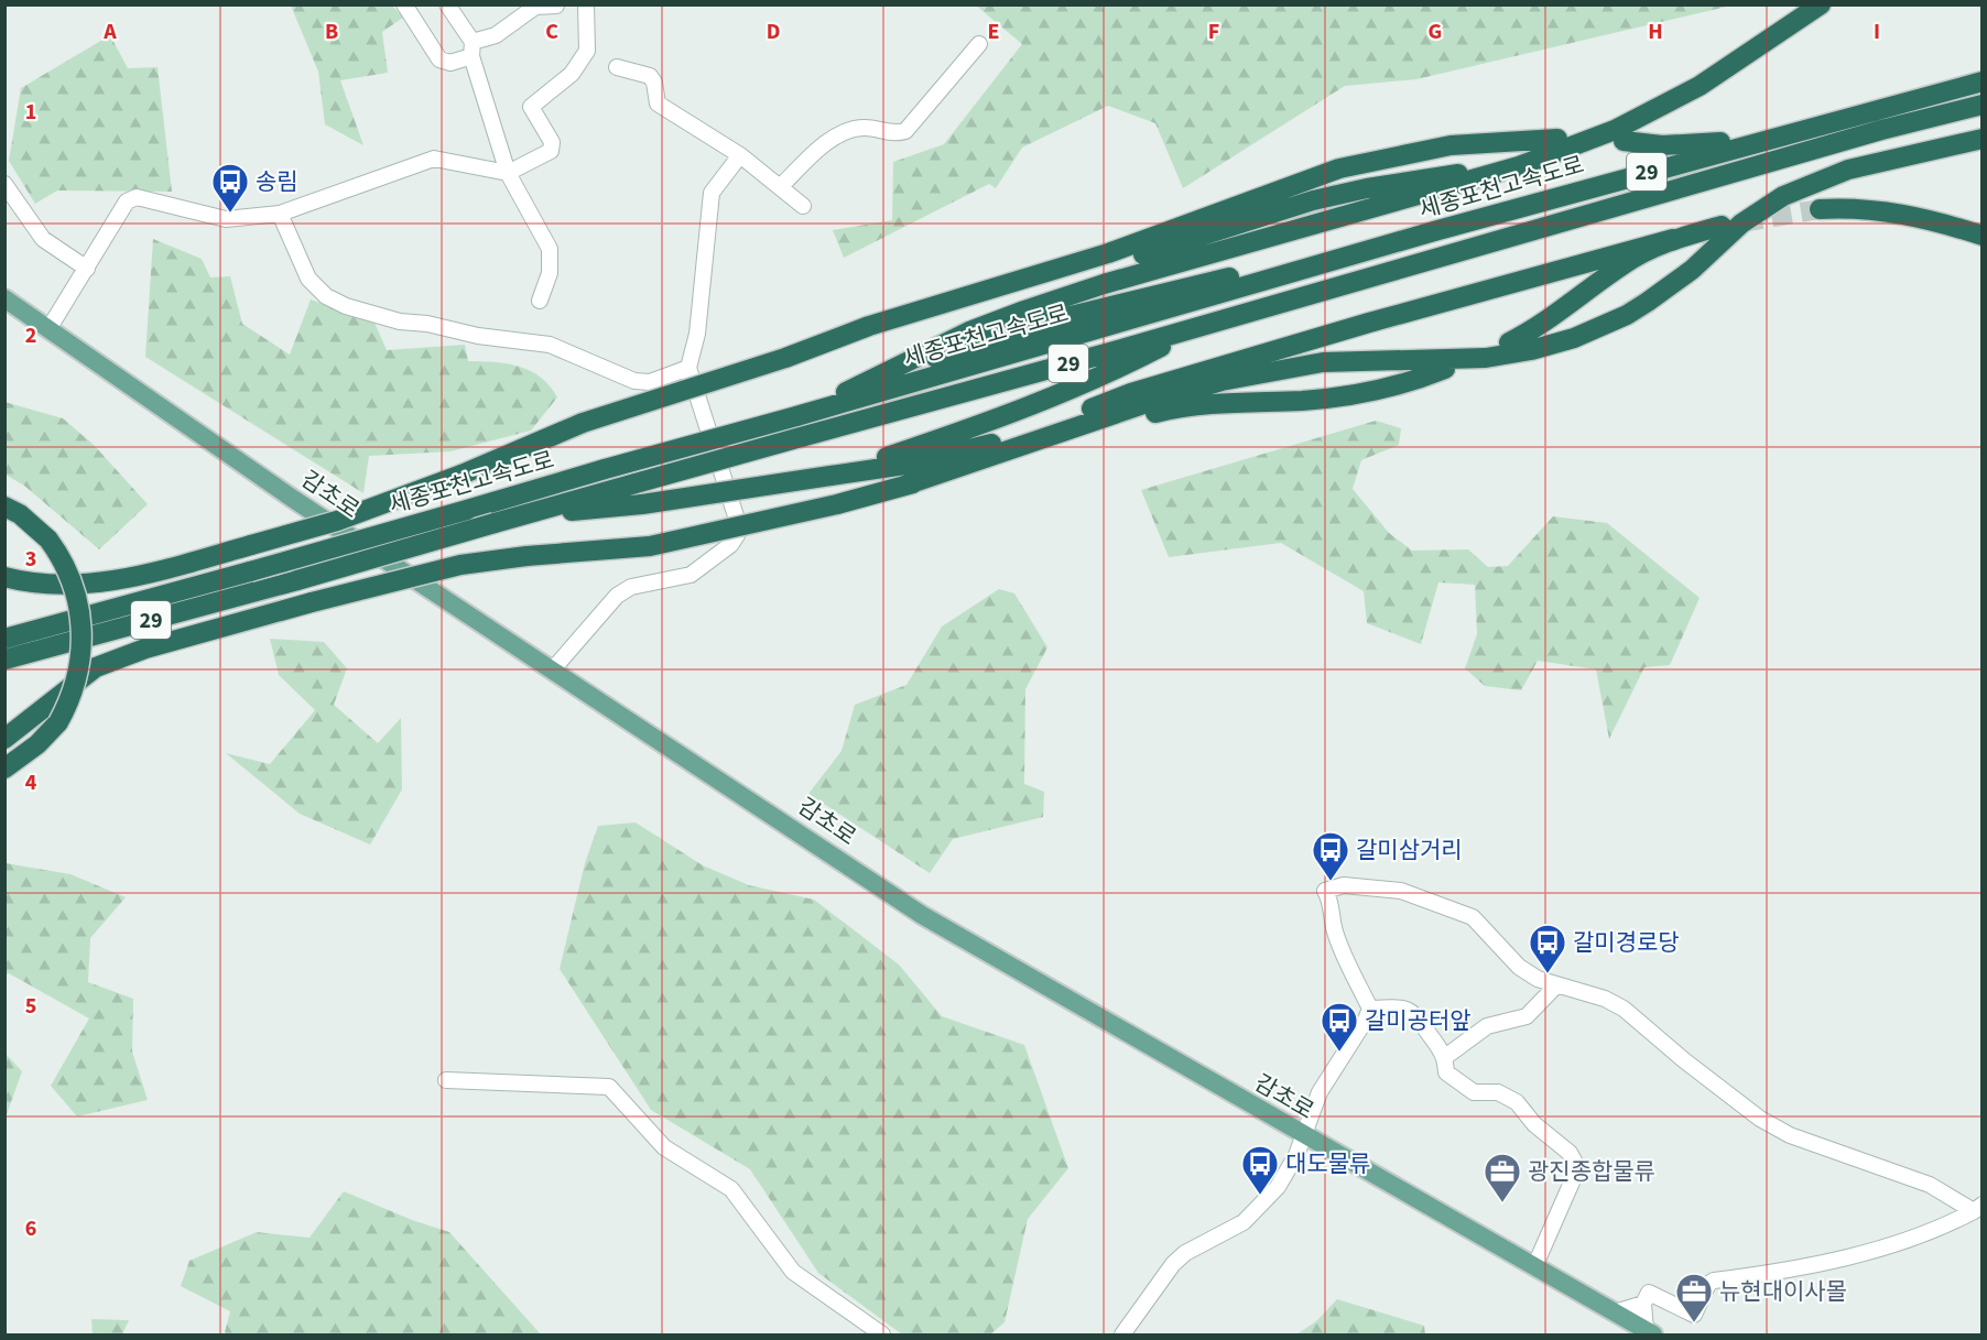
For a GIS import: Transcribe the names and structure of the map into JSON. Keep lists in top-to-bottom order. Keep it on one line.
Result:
{"streets":{"highway":["29","세종포천고속도로"],"main road":["감초로"]},"places":{"bus stop":["송림","갈미삼거리","갈미경로당","갈미공터앞","대도물류"],"office":["광진종합물류","뉴현대이사몰"]},"grid":{"columns":["A","B","C","D","E","F","G","H","I"],"rows":["1","2","3","4","5","6"]}}
